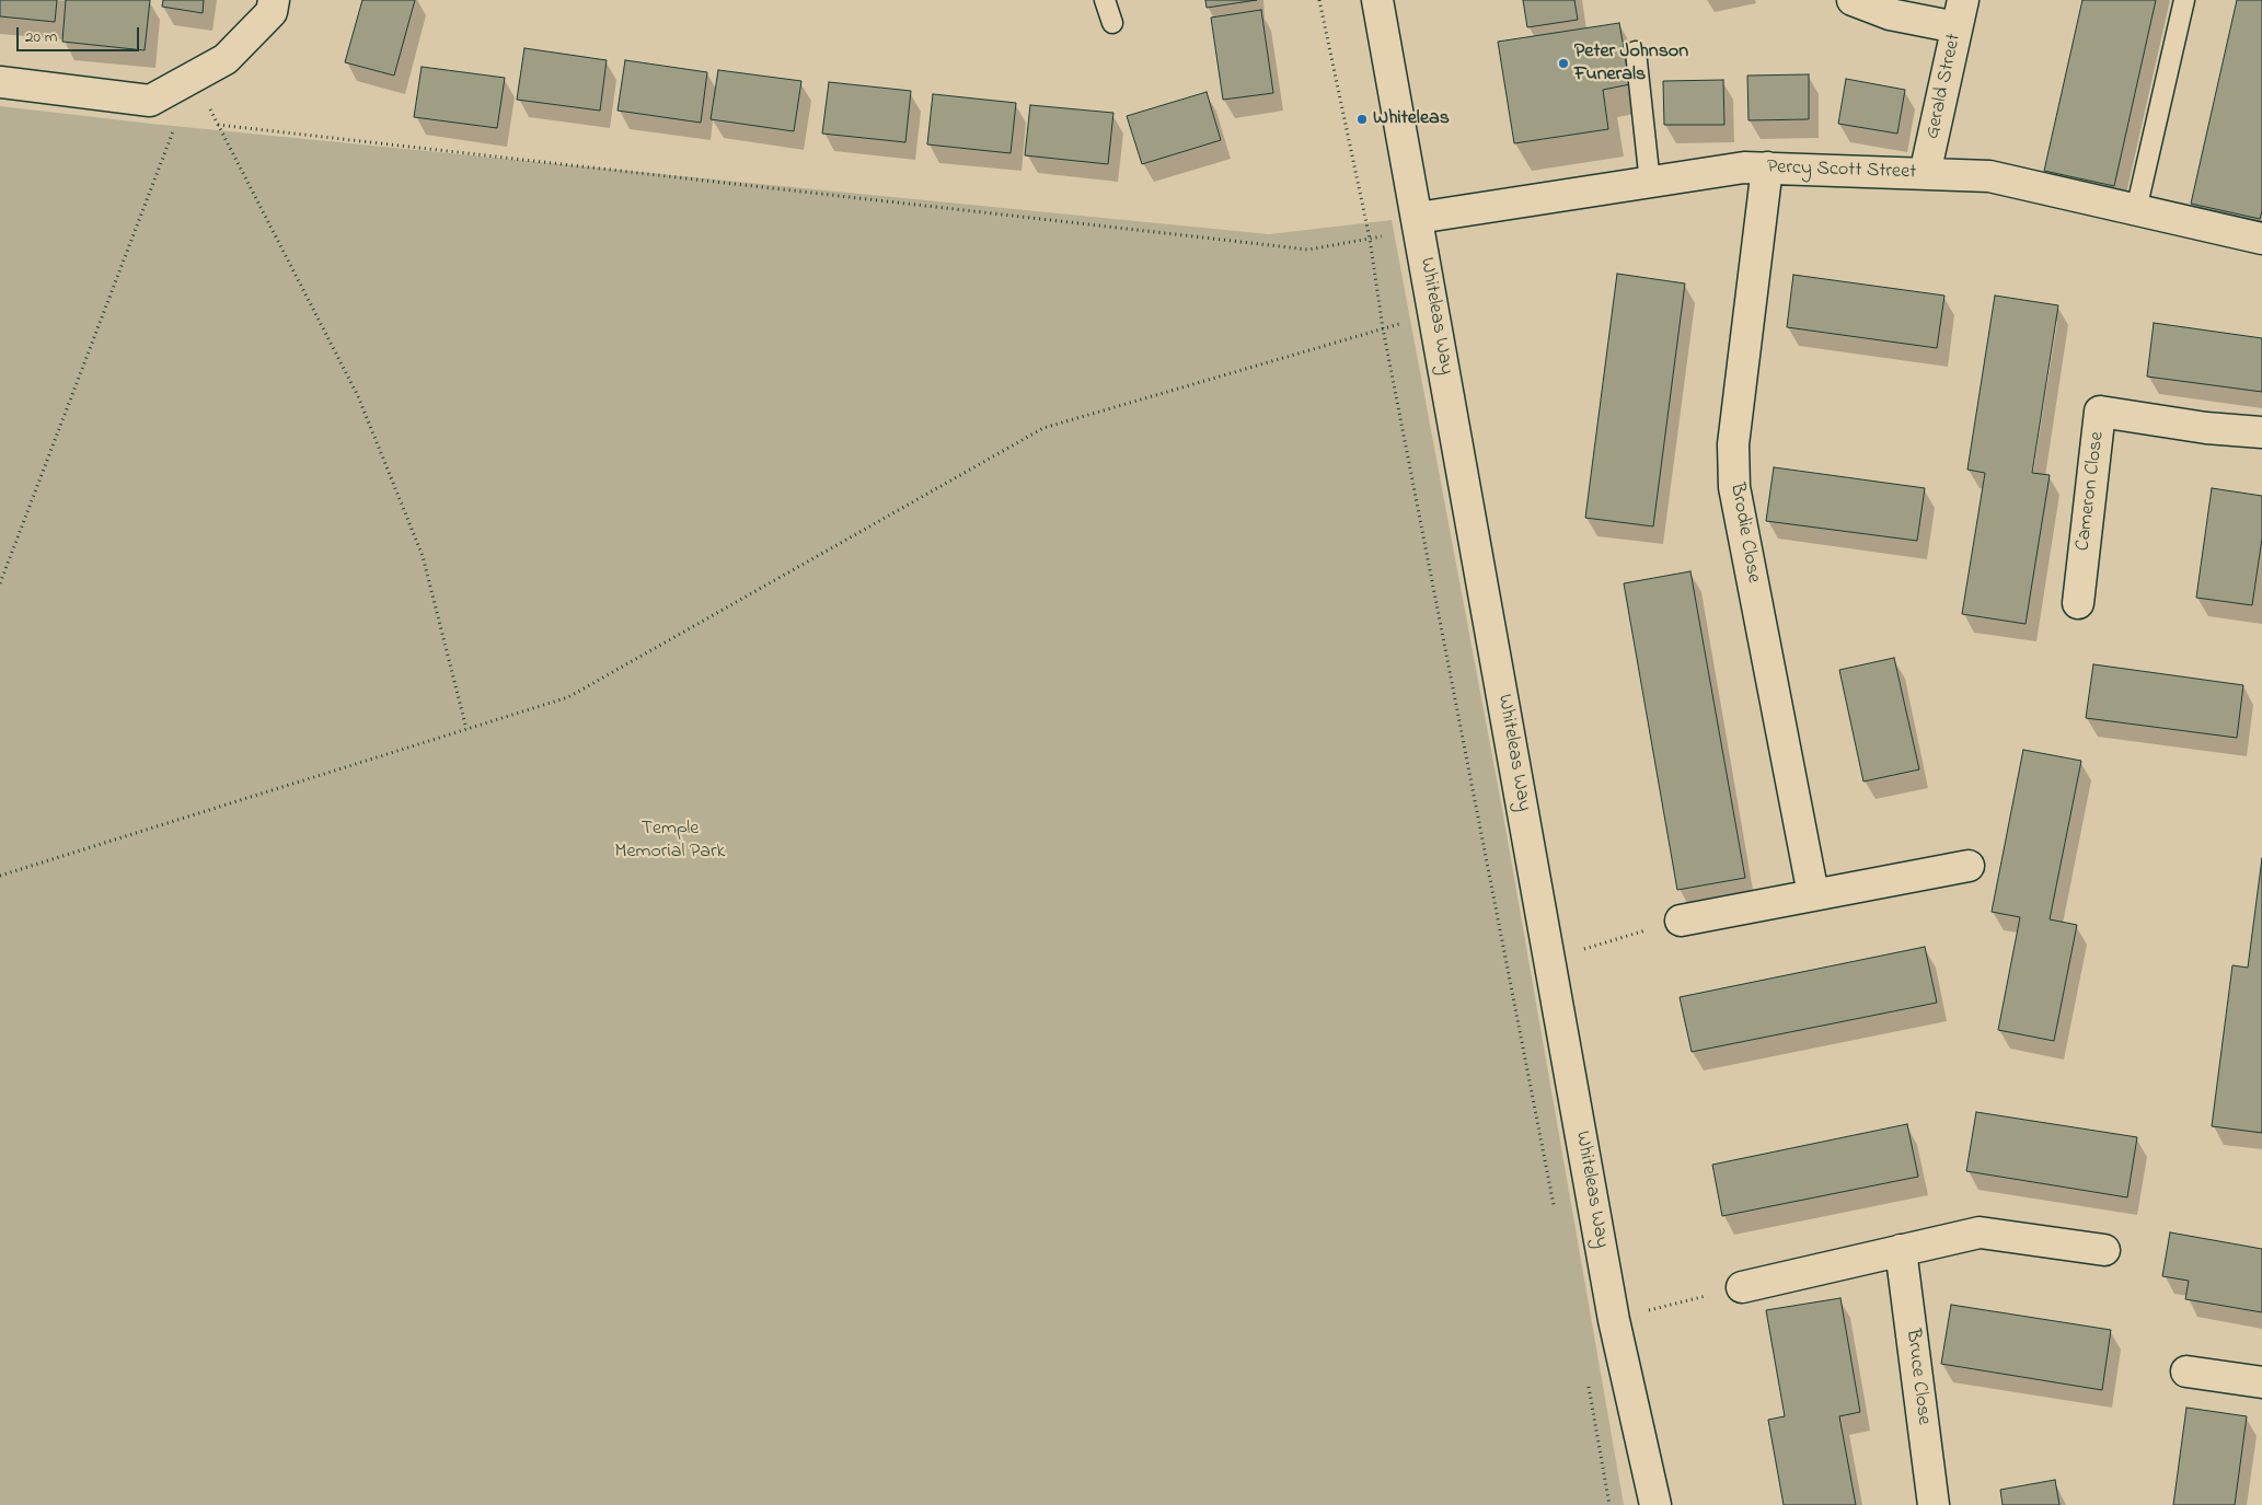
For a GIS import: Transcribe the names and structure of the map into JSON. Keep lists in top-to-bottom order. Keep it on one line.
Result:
{"streets":{"street":["Gerald Street","Percy Scott Street","Whiteleas Way","Cameron Close","Brodie Close","Bruce Close"]},"crossings":[["Gerald Street","Percy Scott Street"],["Percy Scott Street","Whiteleas Way"],["Percy Scott Street","Brodie Close"]],"parks":["Temple Memorial Park"],"places":["Peter Johnson Funerals","Whiteleas"],"scale_bar":"20 m"}
